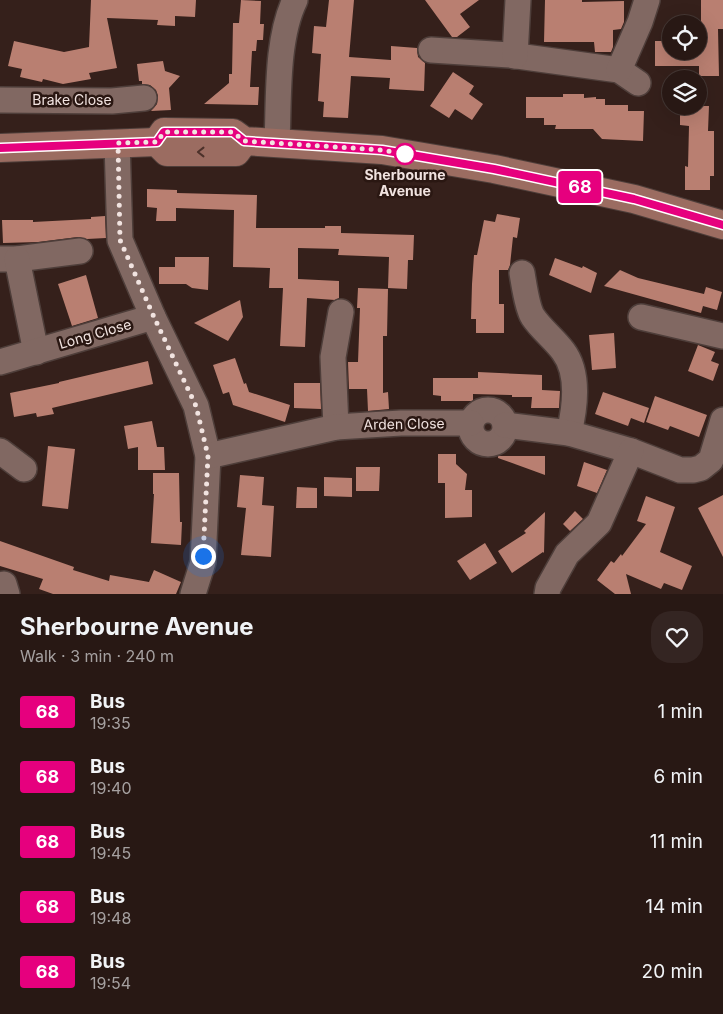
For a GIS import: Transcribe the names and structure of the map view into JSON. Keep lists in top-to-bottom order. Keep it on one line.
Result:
{"streets":{"street":["Brake Close","Long Close","Arden Close"]},"places":["Sherbourne Avenue"],"lines":["bus line 68"],"page":{"on_map":"68","heading":["Sherbourne Avenue","Walk · 3 min · 240 m"],"list":[{"mark":"68","name":"Bus","note":"19:35","value":"1 min"},{"mark":"68","name":"Bus","note":"19:40","value":"6 min"},{"mark":"68","name":"Bus","note":"19:45","value":"11 min"},{"mark":"68","name":"Bus","note":"19:48","value":"14 min"},{"mark":"68","name":"Bus","note":"19:54","value":"20 min"}]}}
